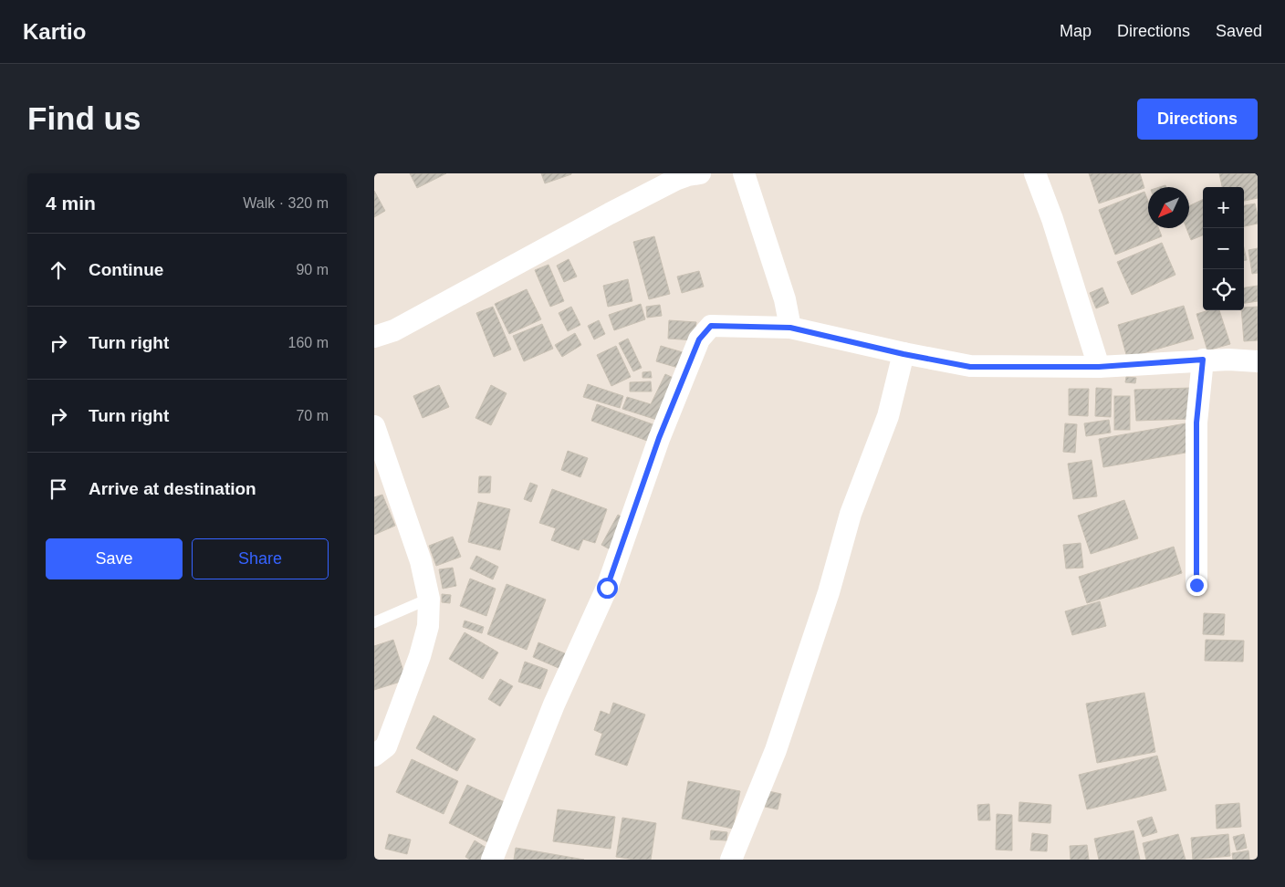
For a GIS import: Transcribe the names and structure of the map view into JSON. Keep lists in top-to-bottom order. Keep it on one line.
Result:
{"north":"bottom left","page":{"header":"Kartio","nav":["Map","Directions","Saved"],"buttons":["Directions",["Save","Share"]],"title":"Find us","heading":["4 min","Walk · 320 m"],"map_buttons":["+","−"],"list":[["Continue","90 m"],["Turn right","160 m"],["Turn right","70 m"],"Arrive at destination"]}}
